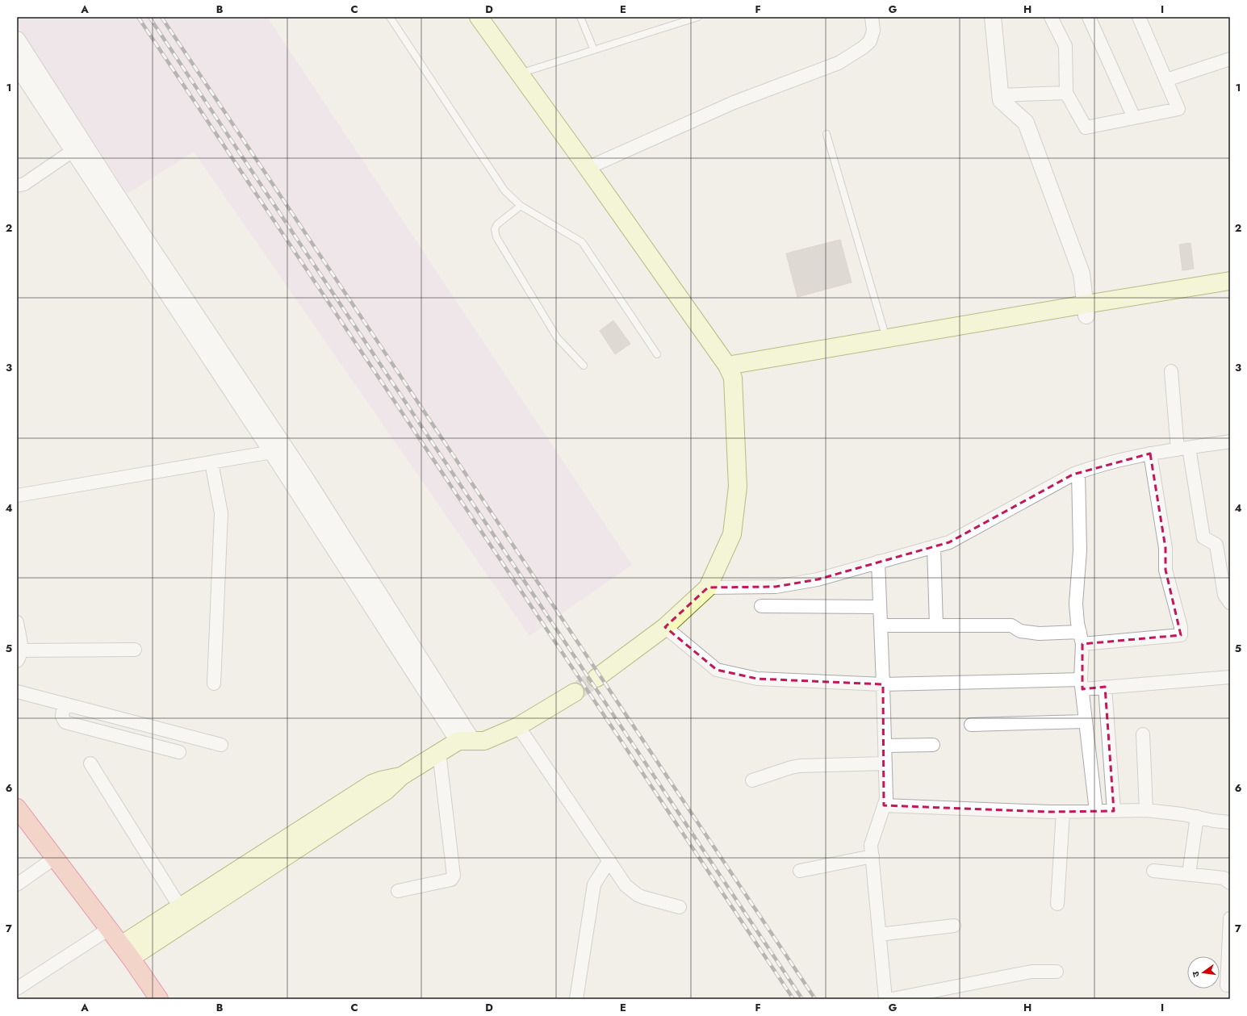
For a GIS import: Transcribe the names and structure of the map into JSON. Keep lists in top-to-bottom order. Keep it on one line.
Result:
{"north":"left","grid":{"columns":["A","B","C","D","E","F","G","H","I"],"rows":["1","2","3","4","5","6","7"]}}
